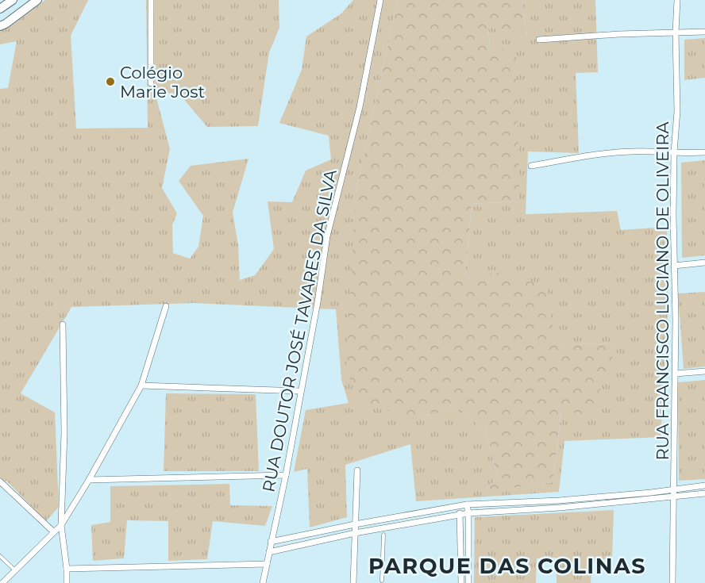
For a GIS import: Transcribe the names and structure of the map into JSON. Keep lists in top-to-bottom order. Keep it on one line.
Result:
{"streets":{"street":["RUA FRANCISCO LUCIANO DE OLIVEIRA","RUA DOUTOR JOSÉ TAVARES DA SILVA"]},"districts":["PARQUE DAS COLINAS"],"places":["Colégio Marie Jost"]}
